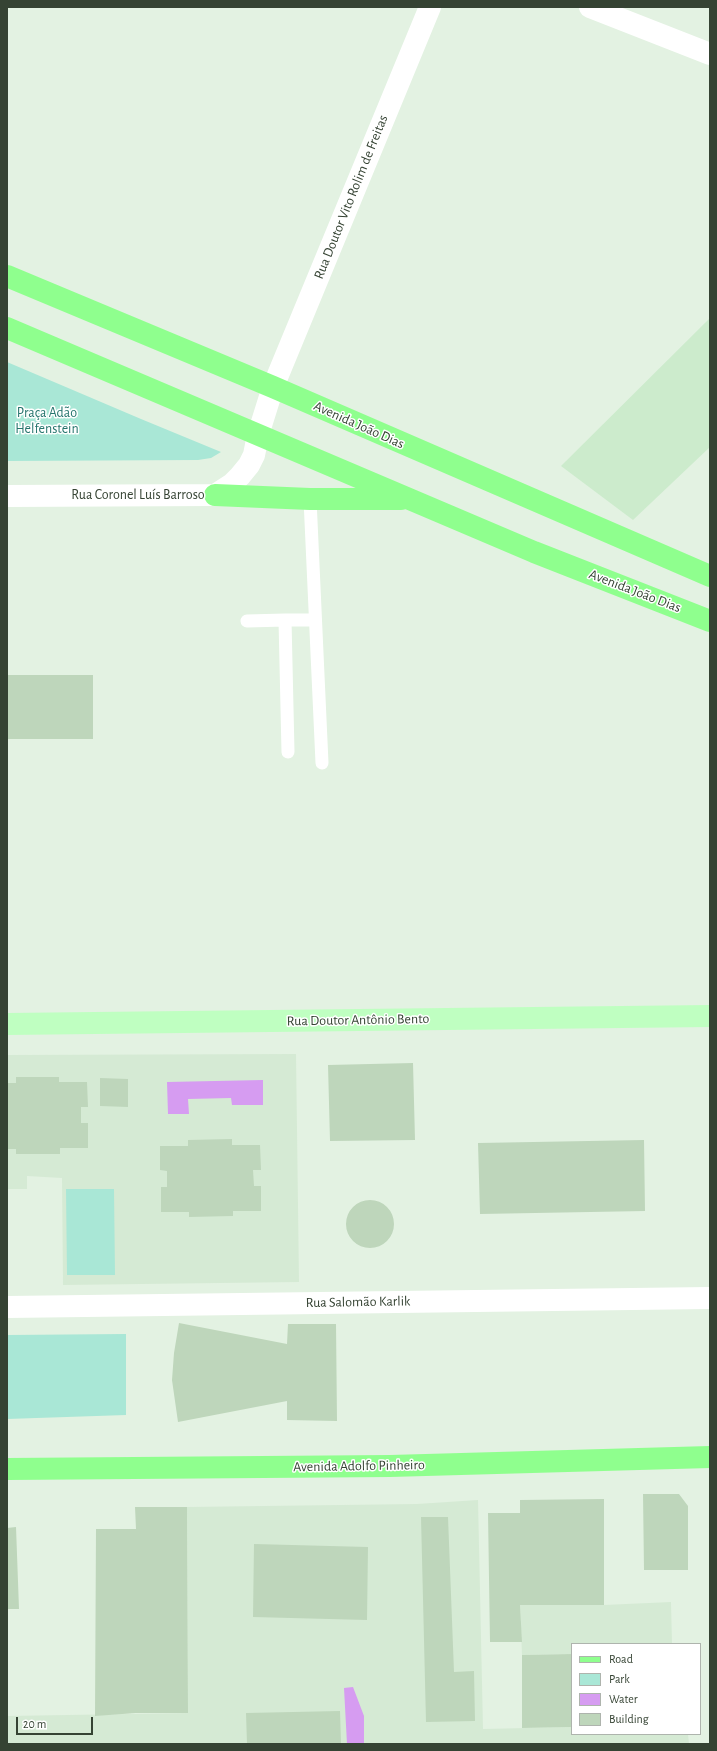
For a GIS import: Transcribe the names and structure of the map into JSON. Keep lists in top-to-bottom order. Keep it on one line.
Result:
{"streets":{"main road":["Avenida João Dias","Avenida Adolfo Pinheiro"],"street":["Rua Doutor Vito Rolim de Freitas","Rua Coronel Luís Barroso","Rua Doutor Antônio Bento","Rua Salomão Karlik"]},"crossings":[["Rua Doutor Vito Rolim de Freitas","Avenida João Dias"],["Rua Doutor Vito Rolim de Freitas","Rua Coronel Luís Barroso"],["Avenida João Dias","Rua Coronel Luís Barroso"]],"parks":["Praça Adão Helfenstein"],"legend":["Road","Park","Water","Building"],"scale_bar":"20 m"}
